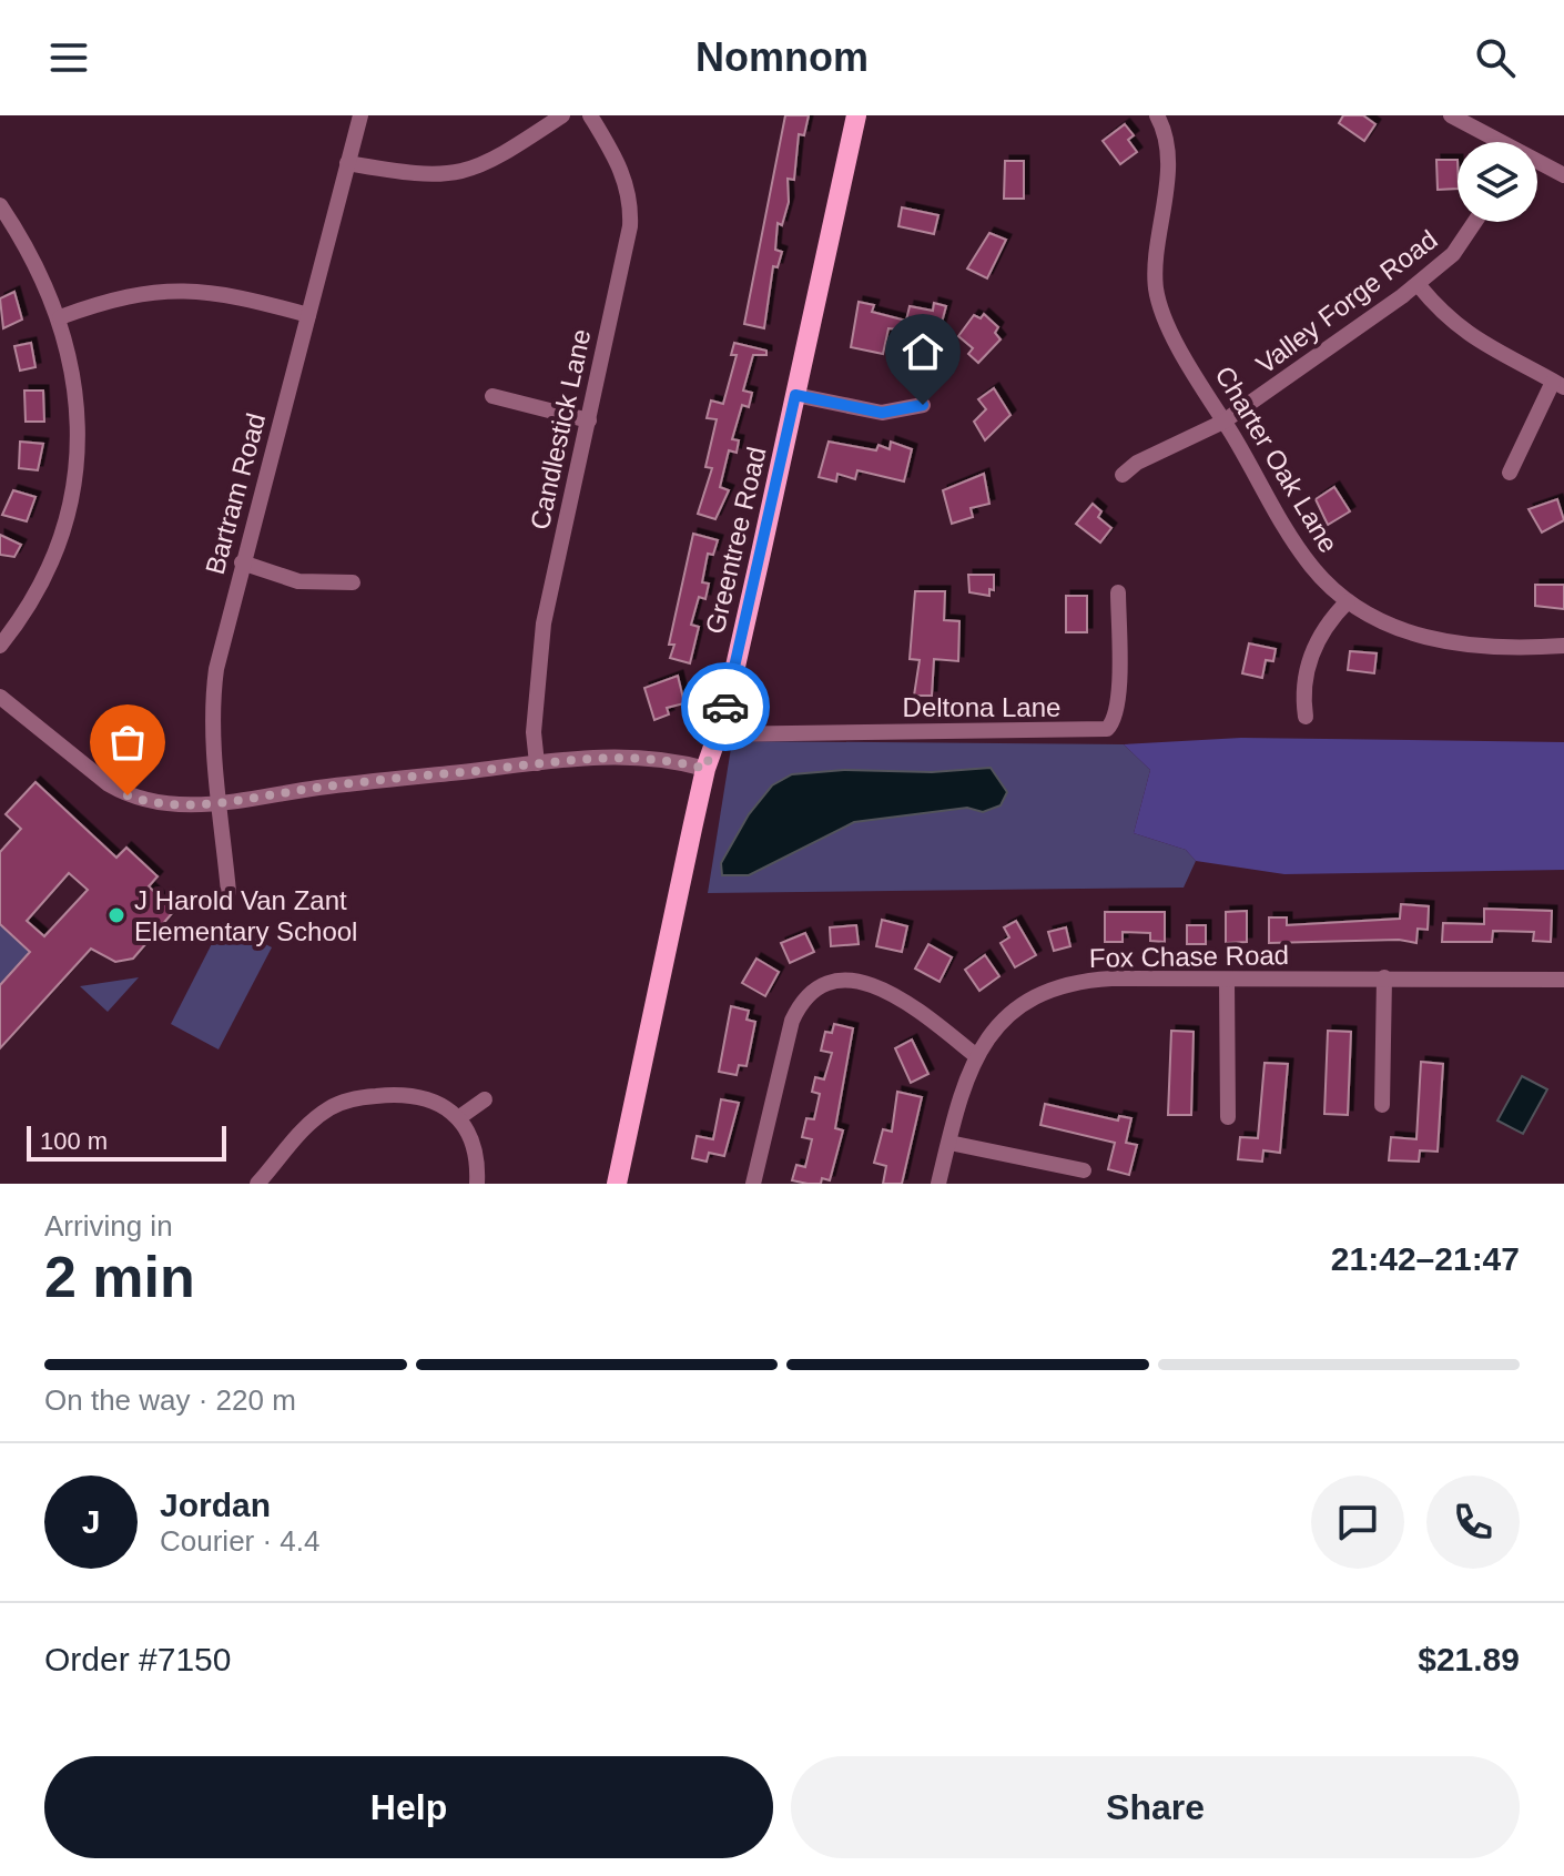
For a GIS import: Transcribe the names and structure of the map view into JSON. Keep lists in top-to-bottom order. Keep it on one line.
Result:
{"streets":{"main road":["Greentree Road"],"street":["Valley Forge Road","Candlestick Lane","Charter Oak Lane","Bartram Road","Deltona Lane","Fox Chase Road"]},"crossings":[["Valley Forge Road","Charter Oak Lane"],["Greentree Road","Deltona Lane"]],"places":["J Harold Van Zant Elementary School"],"scale_bar":"100 m","page":{"header":"Nomnom","scale":"100 m","heading":["2 min","Arriving in","21:42–21:47"],"panel":["Jordan","Courier · 4.4","Order #7150","$21.89"],"bar":"On the way · 220 m","round":"J","buttons":["Help","Share"]}}
